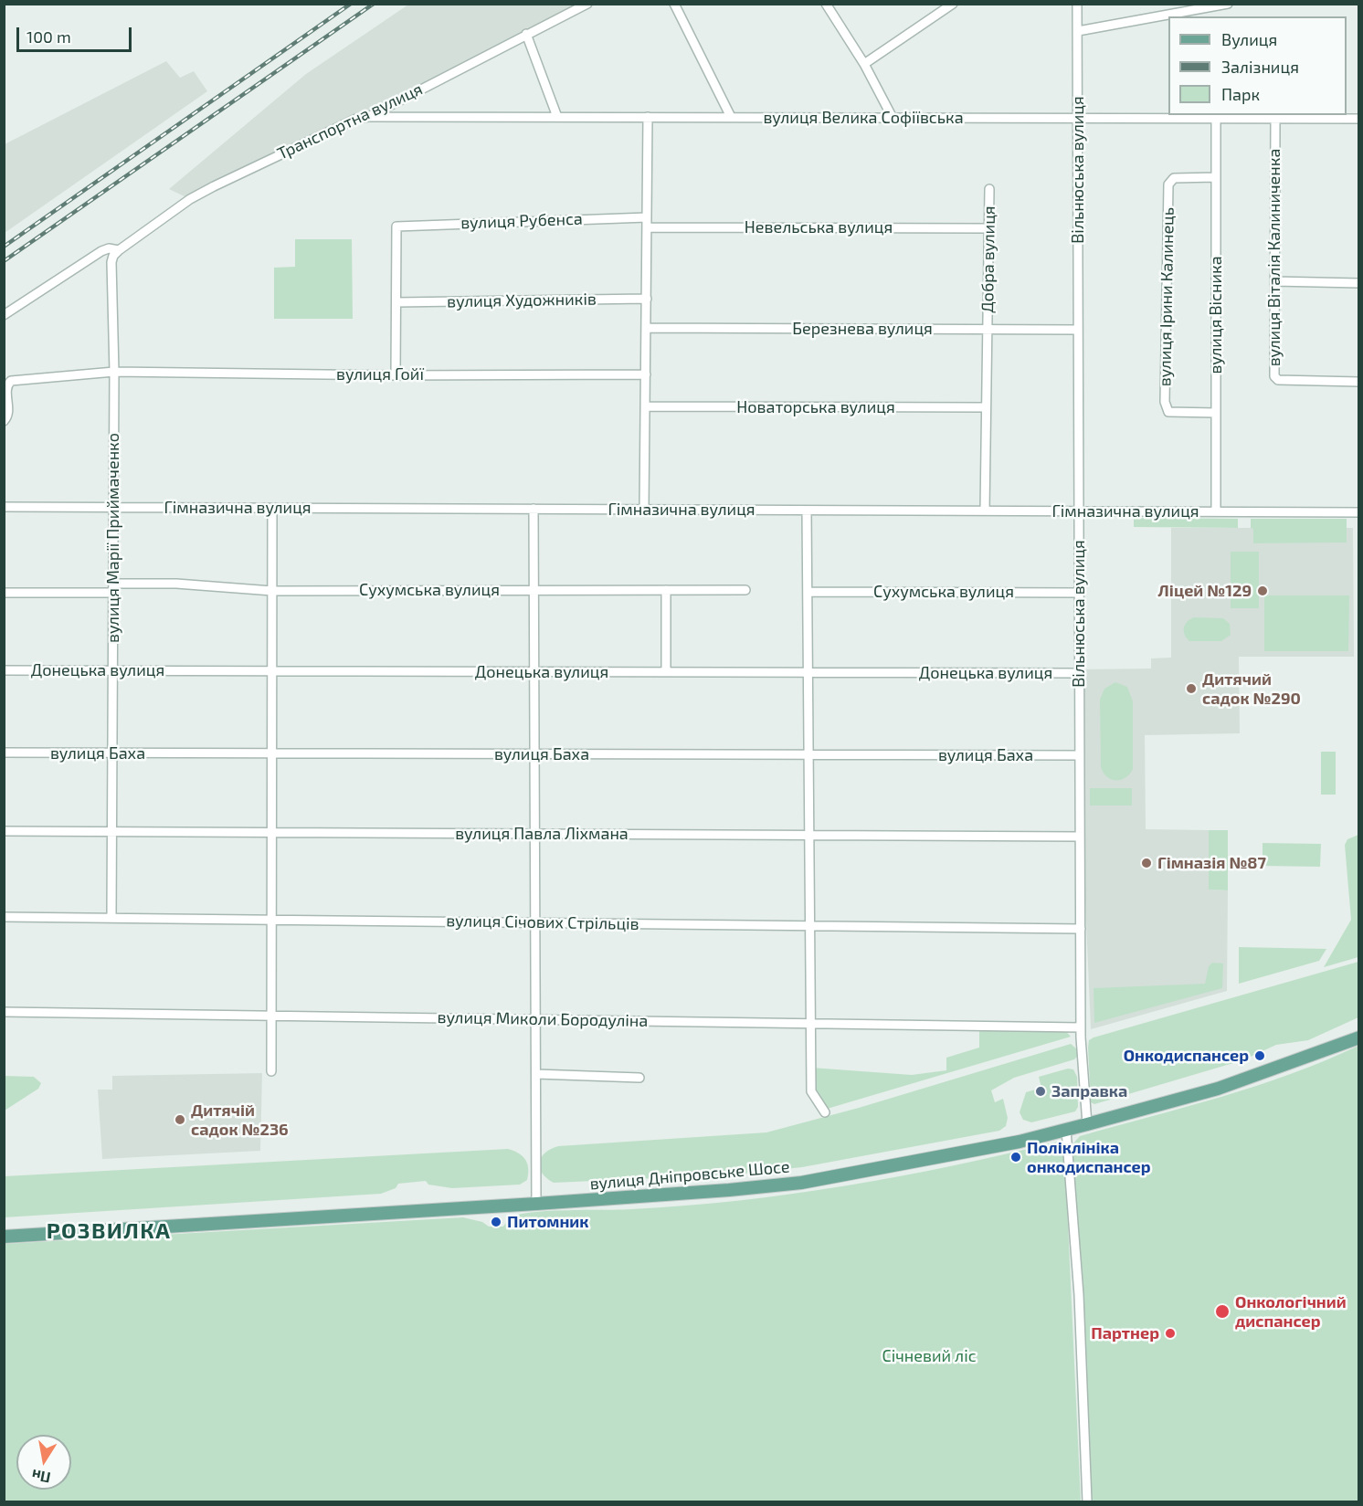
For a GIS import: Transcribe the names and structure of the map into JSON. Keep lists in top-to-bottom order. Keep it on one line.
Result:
{"streets":{"main road":["вулиця Дніпровське Шосе"],"street":["вулиця Велика Софіївська","Транспортна вулиця","Вільнюська вулиця","вулиця Рубенса","Невельська вулиця","вулиця Віталія Калиниченка","Добра вулиця","вулиця Ірини Калинець","вулиця Художників","вулиця Вісника","Березнева вулиця","вулиця Гойї","Новаторська вулиця","Гімназична вулиця","вулиця Марії Приймаченко","Сухумська вулиця","Донецька вулиця","вулиця Баха","вулиця Павла Ліхмана","вулиця Січових Стрільців","вулиця Миколи Бородуліна"]},"crossings":[["вулиця Велика Софіївська","Транспортна вулиця"],["вулиця Велика Софіївська","Вільнюська вулиця"],["вулиця Велика Софіївська","вулиця Віталія Калиниченка"],["вулиця Велика Софіївська","вулиця Вісника"],["Вільнюська вулиця","Березнева вулиця"],["Вільнюська вулиця","Гімназична вулиця"],["Вільнюська вулиця","Сухумська вулиця"],["Вільнюська вулиця","Донецька вулиця"],["Вільнюська вулиця","вулиця Баха"],["Вільнюська вулиця","вулиця Павла Ліхмана"],["Вільнюська вулиця","вулиця Січових Стрільців"],["Вільнюська вулиця","вулиця Миколи Бородуліна"],["Вільнюська вулиця","вулиця Дніпровське Шосе"],["вулиця Рубенса","вулиця Художників"],["Невельська вулиця","Добра вулиця"],["Добра вулиця","Березнева вулиця"],["вулиця Ірини Калинець","вулиця Вісника"],["вулиця Вісника","Гімназична вулиця"],["вулиця Гойї","вулиця Марії Приймаченко"],["Гімназична вулиця","вулиця Марії Приймаченко"],["вулиця Марії Приймаченко","Сухумська вулиця"],["вулиця Марії Приймаченко","Донецька вулиця"],["вулиця Марії Приймаченко","вулиця Баха"],["вулиця Марії Приймаченко","вулиця Павла Ліхмана"],["вулиця Марії Приймаченко","вулиця Січових Стрільців"]],"districts":["РОЗВИЛКА"],"parks":["Січневий ліс"],"places":["Ліцей №129","Дитячий садок №290","Гімназія №87","Онкодиспансер","Заправка","Дитячій садок №236","Поліклініка онкодиспансер","Питомник","Онкологічний диспансер","Партнер"],"legend":["Вулиця","Залізниця","Парк"],"scale_bar":"100 m","north":"bottom"}
